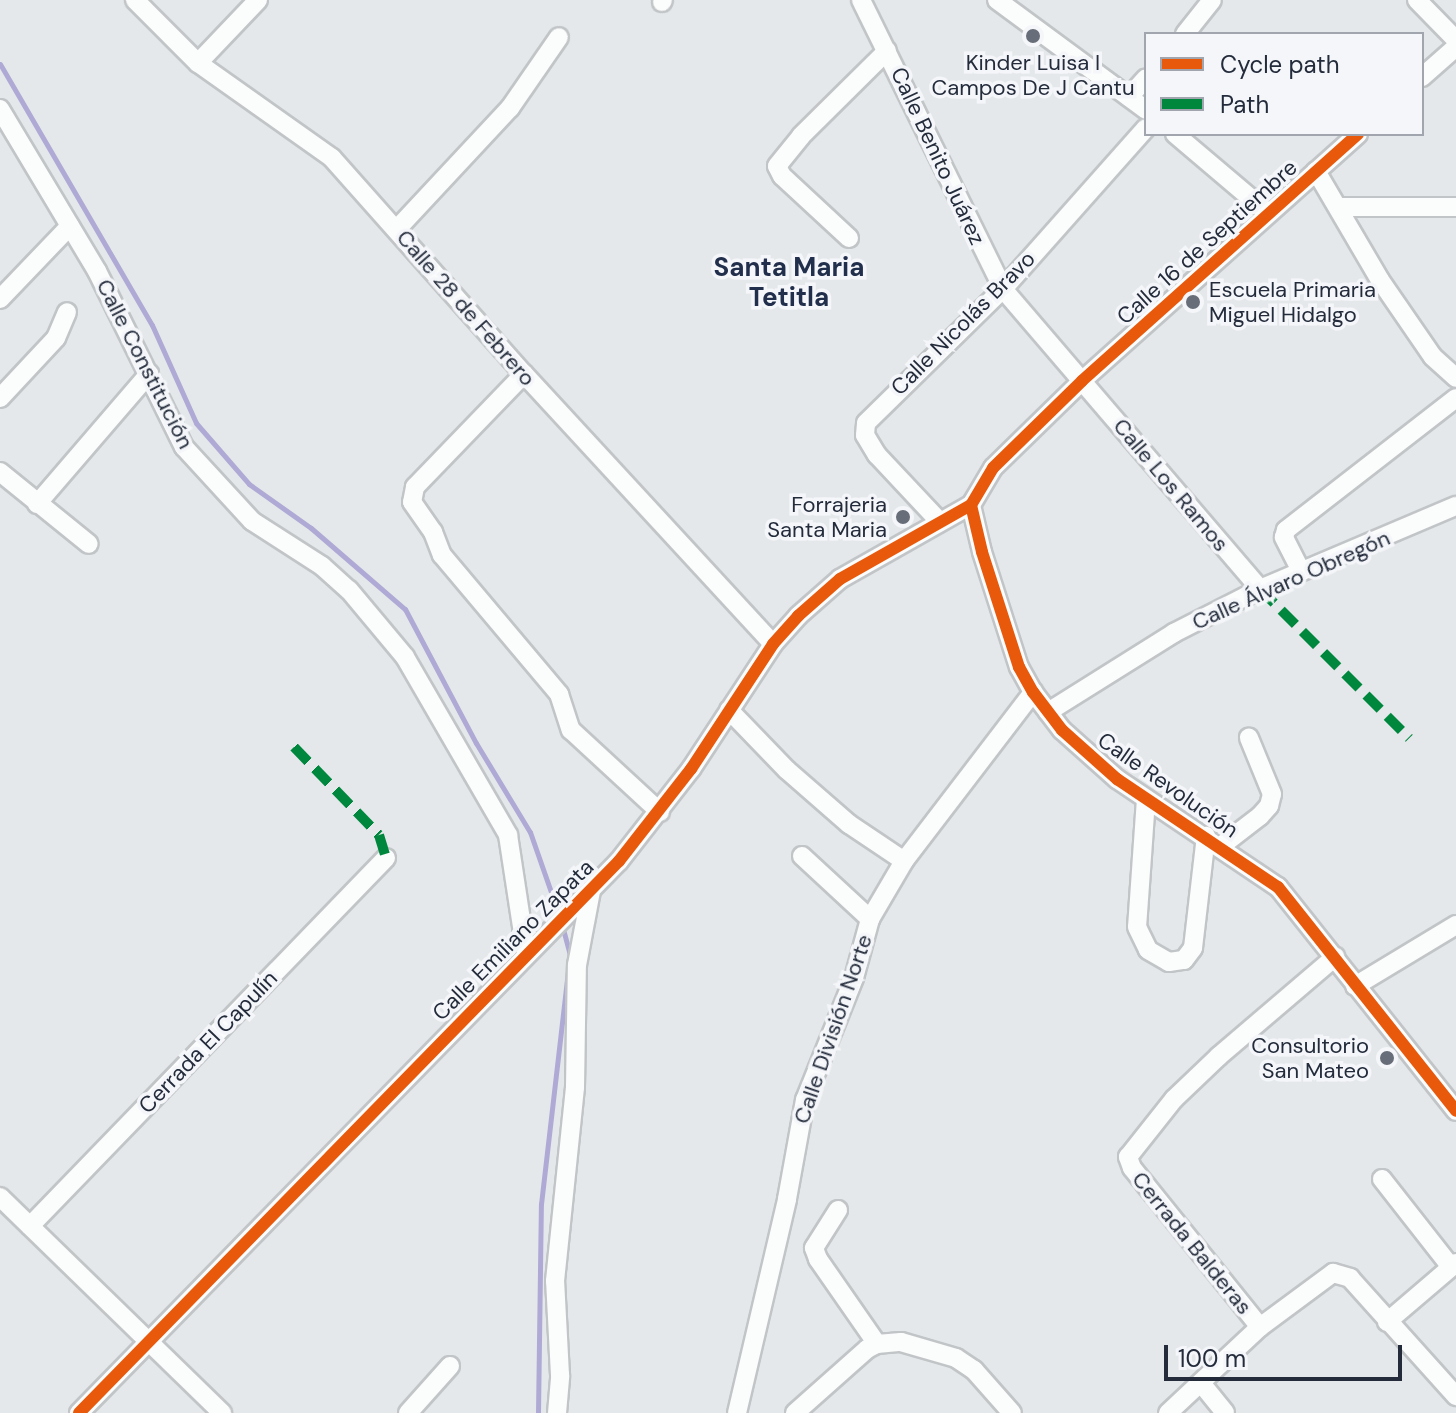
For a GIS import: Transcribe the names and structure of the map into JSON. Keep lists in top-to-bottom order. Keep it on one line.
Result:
{"streets":{"street":["Calle Benito Juárez","Calle 16 de Septiembre","Calle 28 de Febrero","Calle Nicolás Bravo","Calle Constitución","Calle Los Ramos","Calle Álvaro Obregón","Calle Revolución","Calle Emiliano Zapata","Calle División Norte","Cerrada El Capulín","Cerrada Balderas"]},"crossings":[["Calle Benito Juárez","Calle 16 de Septiembre"],["Calle Benito Juárez","Calle Nicolás Bravo"],["Calle Benito Juárez","Calle Los Ramos"],["Calle 16 de Septiembre","Calle Los Ramos"],["Calle 28 de Febrero","Calle Emiliano Zapata"],["Calle Nicolás Bravo","Calle Emiliano Zapata"],["Calle Constitución","Calle Emiliano Zapata"],["Calle Los Ramos","Calle Álvaro Obregón"],["Calle Álvaro Obregón","Calle Revolución"],["Calle Revolución","Calle Emiliano Zapata"],["Calle Revolución","Calle División Norte"],["Calle Revolución","Cerrada Balderas"]],"districts":["Santa Maria Tetitla"],"places":["Kinder Luisa I Campos De J Cantu","Escuela Primaria Miguel Hidalgo","Forrajeria Santa Maria","Consultorio San Mateo"],"legend":["Cycle path","Path"],"scale_bar":"100 m"}
